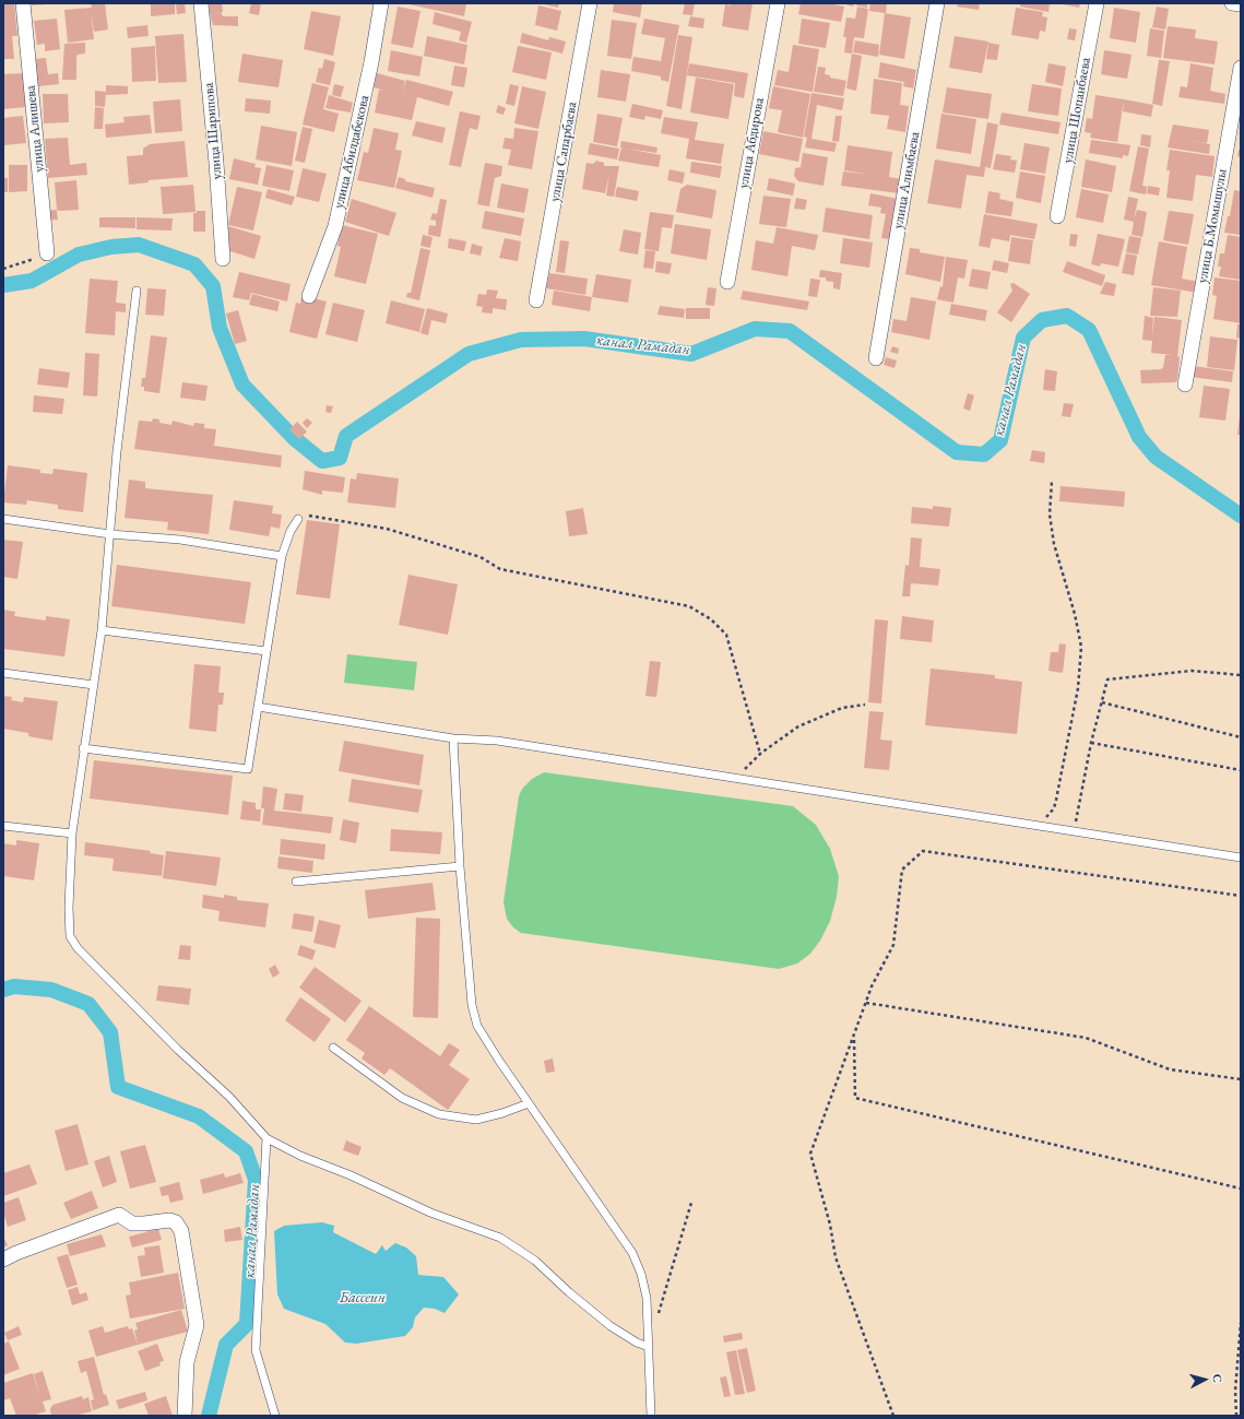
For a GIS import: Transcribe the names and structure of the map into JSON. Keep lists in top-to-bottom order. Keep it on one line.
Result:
{"streets":{"street":["улица Шопанбаева","улица Алишева","улица Шарипова","улица Абдирова","улица Абилдабекова","улица Сапарбаева","улица Алимбаева","улица Б.Момышулы"]},"water":["канал Рамадан","Бассеин"],"north":"right"}
